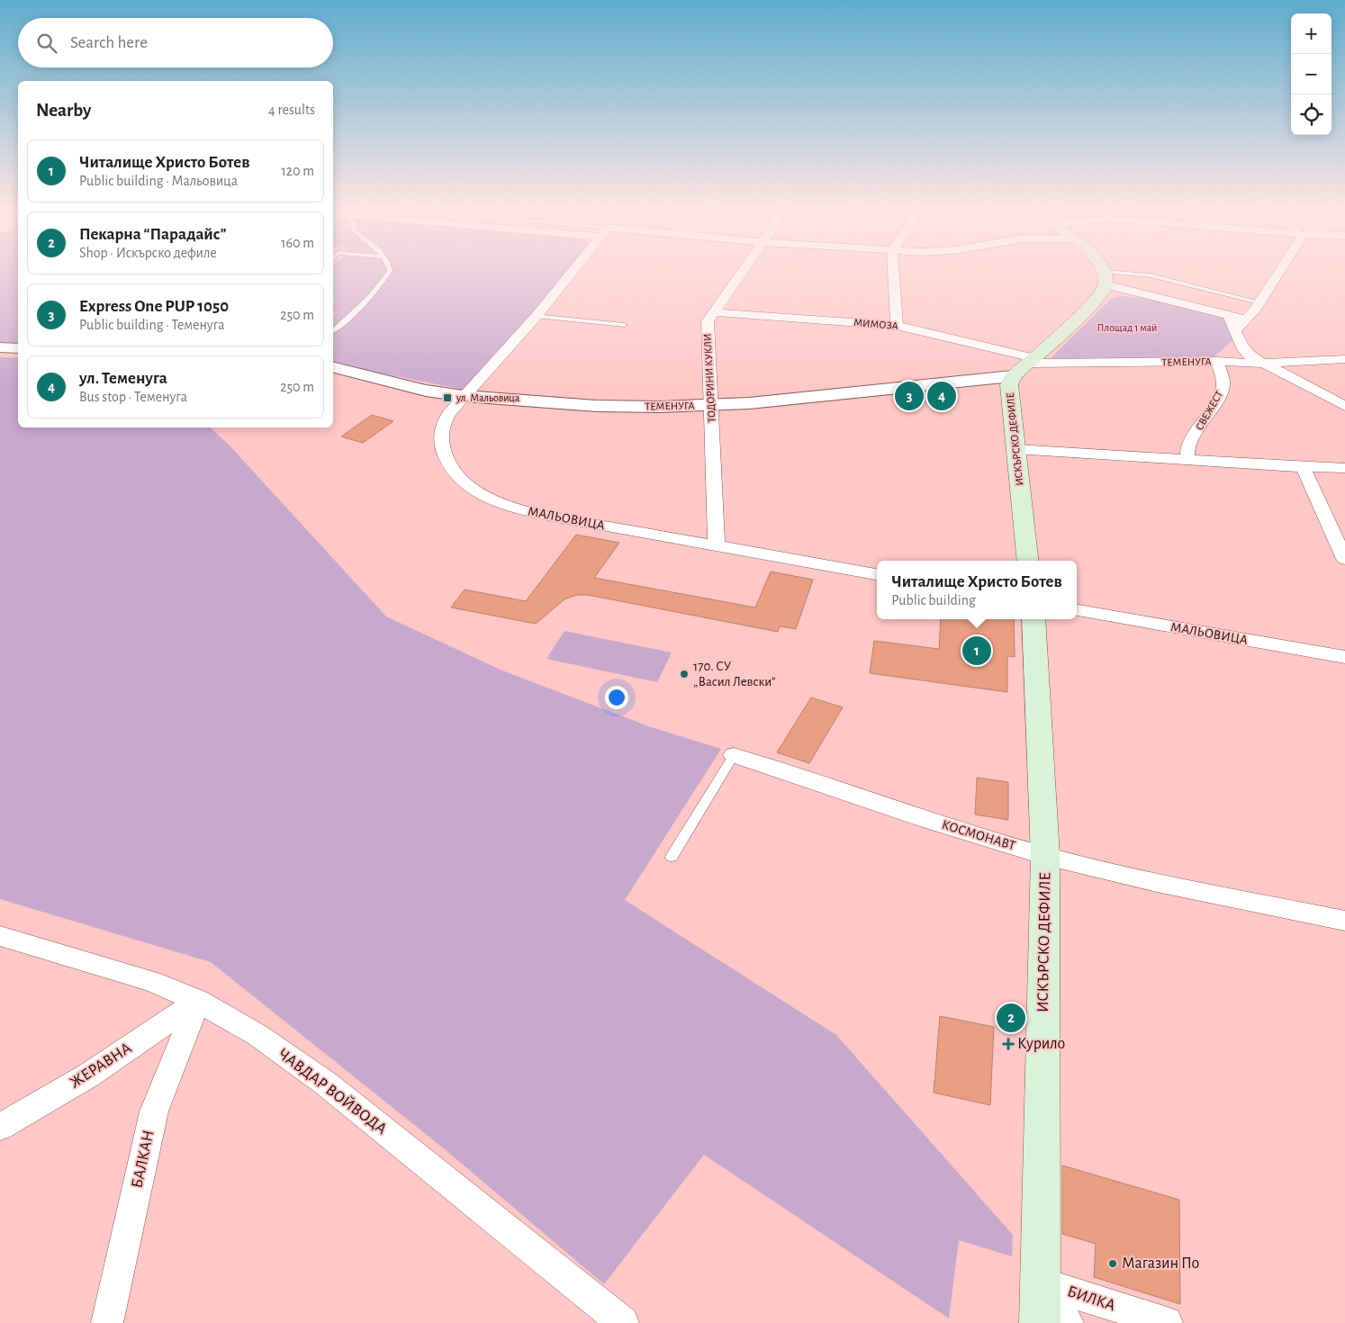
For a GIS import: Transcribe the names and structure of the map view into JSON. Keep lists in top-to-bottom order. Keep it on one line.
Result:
{"streets":{"main road":["ИСКЪРСКО ДЕФИЛЕ"],"street":["МИМОЗА","ТЕМЕНУГА","ТОДОРИНИ КУКЛИ","СВЕЖЕСТ","МАЛЬОВИЦА","КОСМОНАВТ","ЖЕРАВНА","ЧАВДАР ВОЙВОДА","БАЛКАН","БИЛКА"]},"crossings":[["МИМОЗА","ТЕМЕНУГА"],["МИМОЗА","ТОДОРИНИ КУКЛИ"],["МИМОЗА","ИСКЪРСКО ДЕФИЛЕ"],["ТЕМЕНУГА","ТОДОРИНИ КУКЛИ"],["ТЕМЕНУГА","СВЕЖЕСТ"],["ТЕМЕНУГА","ИСКЪРСКО ДЕФИЛЕ"],["ТЕМЕНУГА","МАЛЬОВИЦА"],["ТОДОРИНИ КУКЛИ","МАЛЬОВИЦА"],["ИСКЪРСКО ДЕФИЛЕ","КОСМОНАВТ"],["ИСКЪРСКО ДЕФИЛЕ","БИЛКА"],["ЖЕРАВНА","ЧАВДАР ВОЙВОДА"],["ЖЕРАВНА","БАЛКАН"],["ЧАВДАР ВОЙВОДА","БАЛКАН"]],"parks":["Площад 1 май"],"places":{"transit":["ул. Мальовица"],"other":["170. СУ „Васил Левски“","Магазин По"],"health":["Курило"]},"page":{"map_buttons":["+","−"],"search":"Search here","heading":["Nearby","4 results"],"list":[{"mark":"1","name":"Читалище Христо Ботев","note":"Public building · Мальовица","value":"120 m"},{"mark":"2","name":"Пекарна “Парадайс”","note":"Shop · Искърско дефиле","value":"160 m"},{"mark":"3","name":"Express One PUP 1050","note":"Public building · Теменуга","value":"250 m"},{"mark":"4","name":"ул. Теменуга","note":"Bus stop · Теменуга","value":"250 m"}],"pins":["3","4","1","2"],"popup":["Читалище Христо Ботев","Public building"]}}
